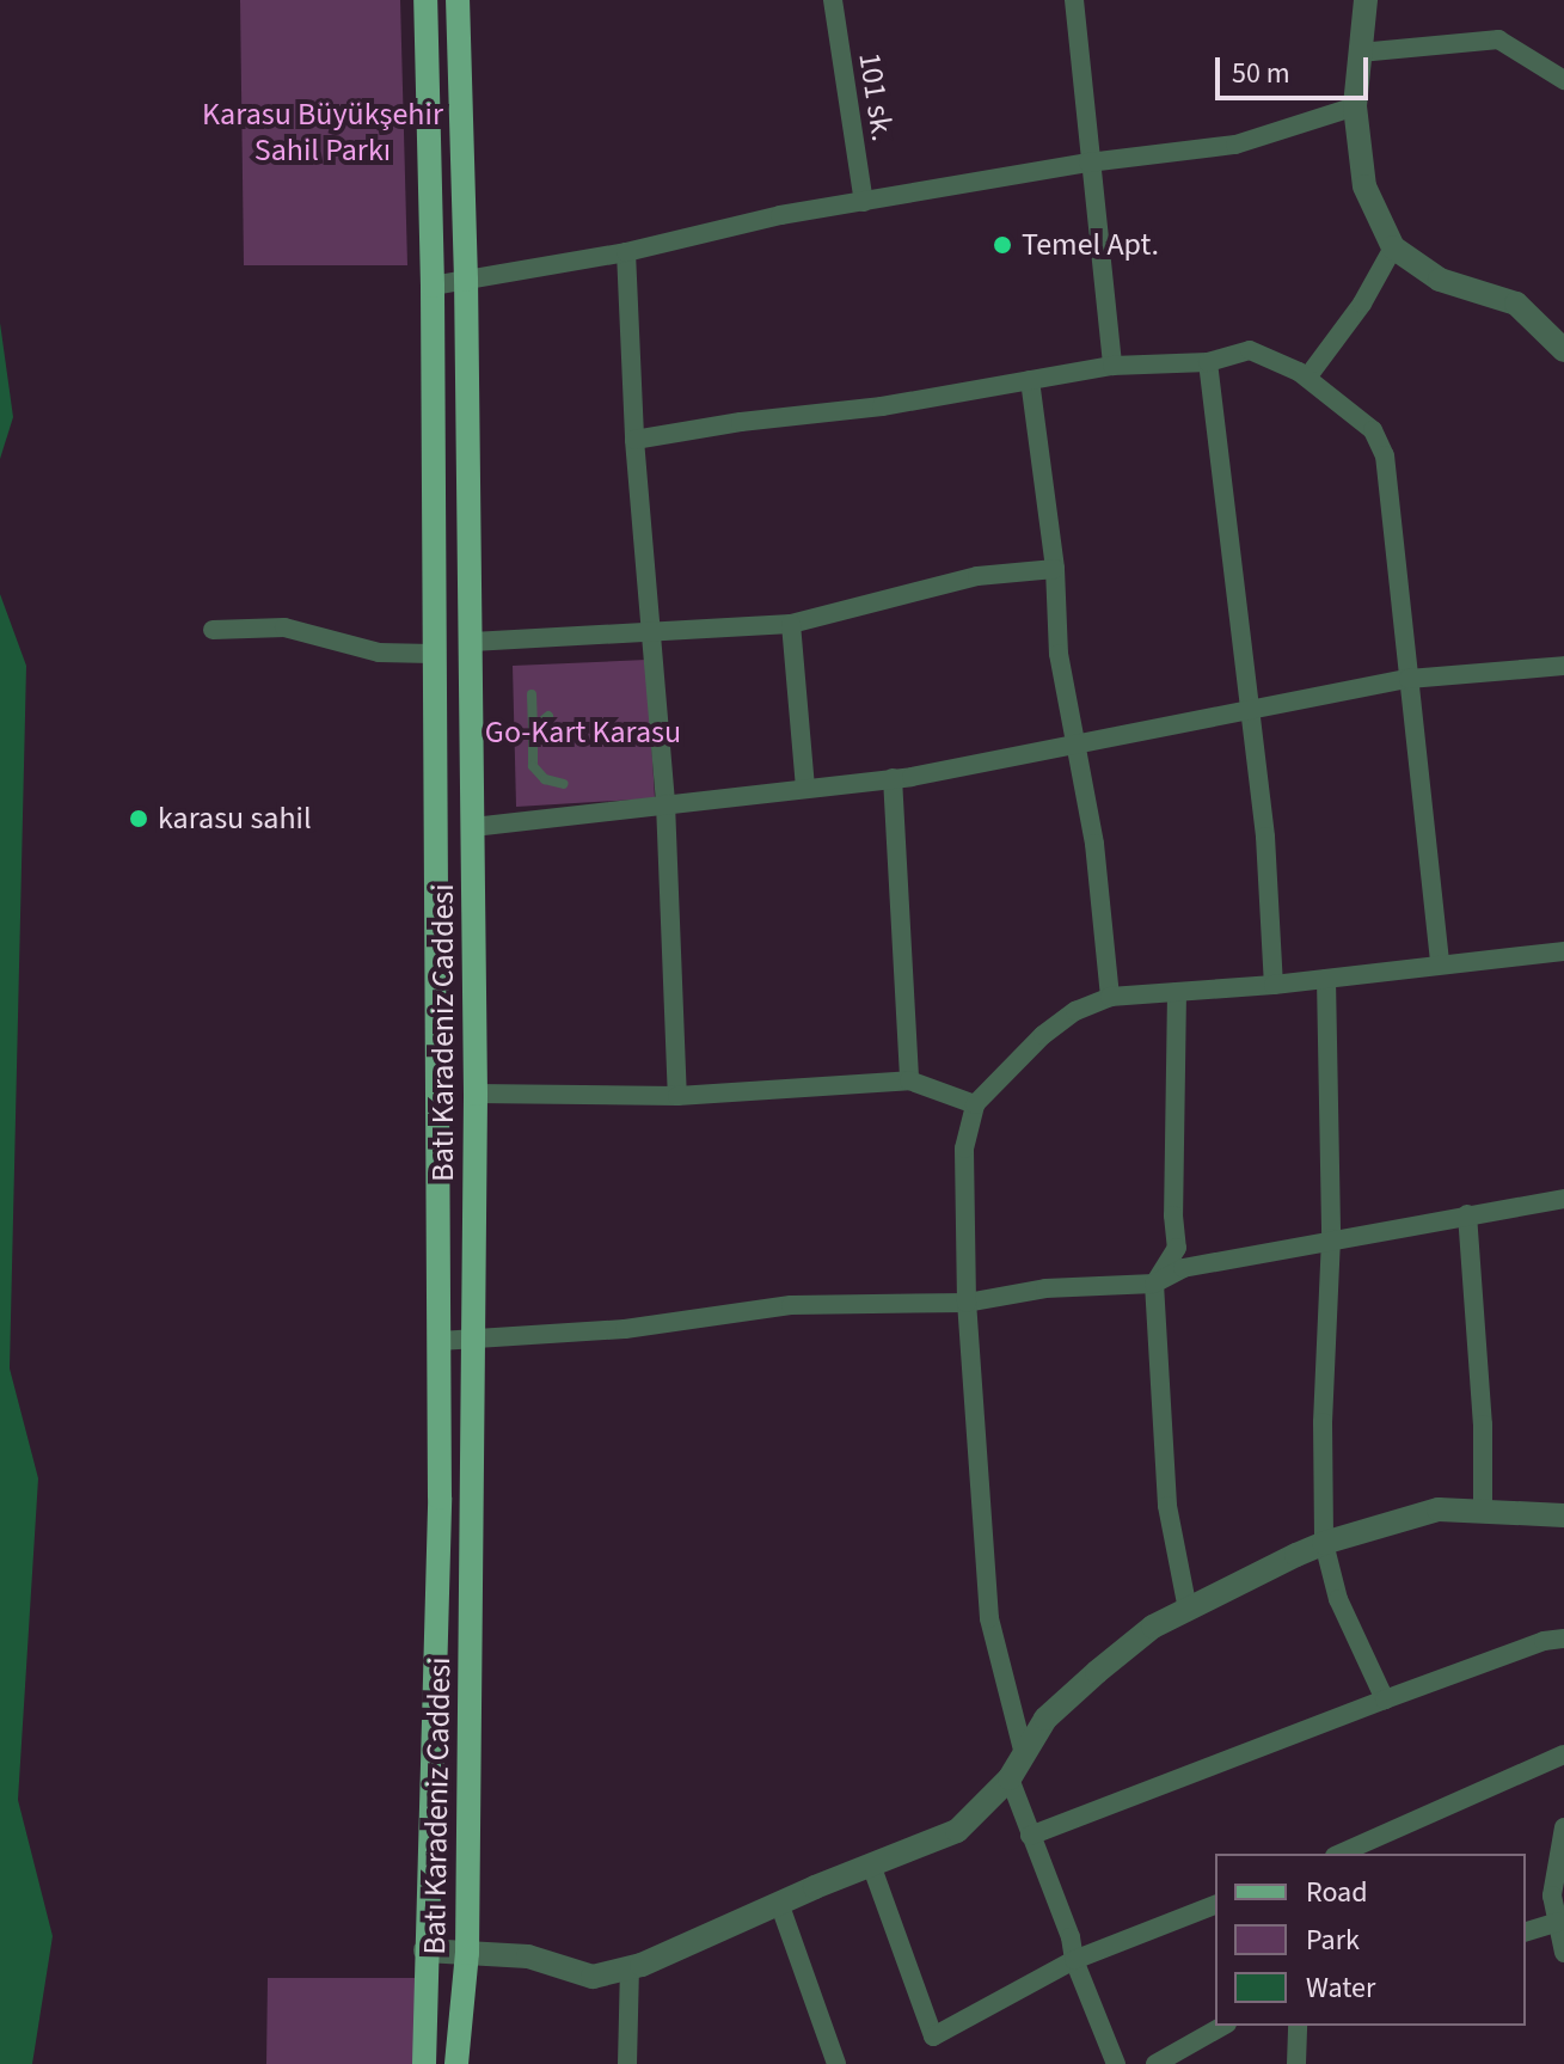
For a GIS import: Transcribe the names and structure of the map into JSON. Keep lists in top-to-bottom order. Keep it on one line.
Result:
{"streets":{"main road":["Batı Karadeniz Caddesi"],"street":["101 sk."]},"parks":["Karasu Büyükşehir Sahil Parkı","Go-Kart Karasu"],"places":["Temel Apt.","karasu sahil"],"legend":["Road","Park","Water"],"scale_bar":"50 m"}
